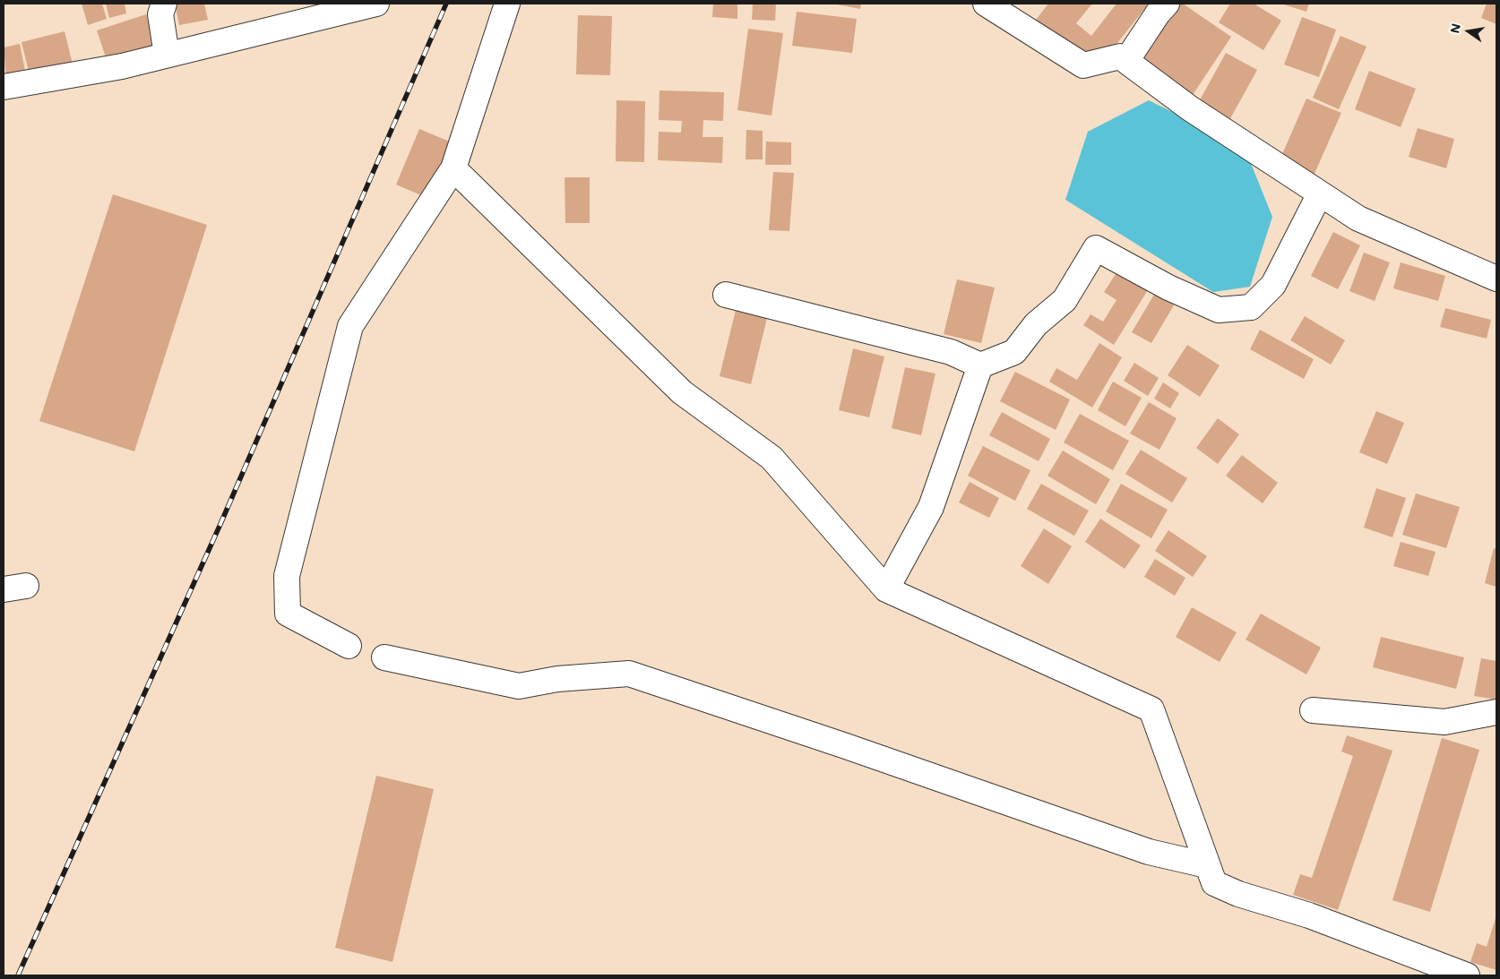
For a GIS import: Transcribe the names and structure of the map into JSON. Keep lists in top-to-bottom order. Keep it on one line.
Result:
{"north":"left"}
